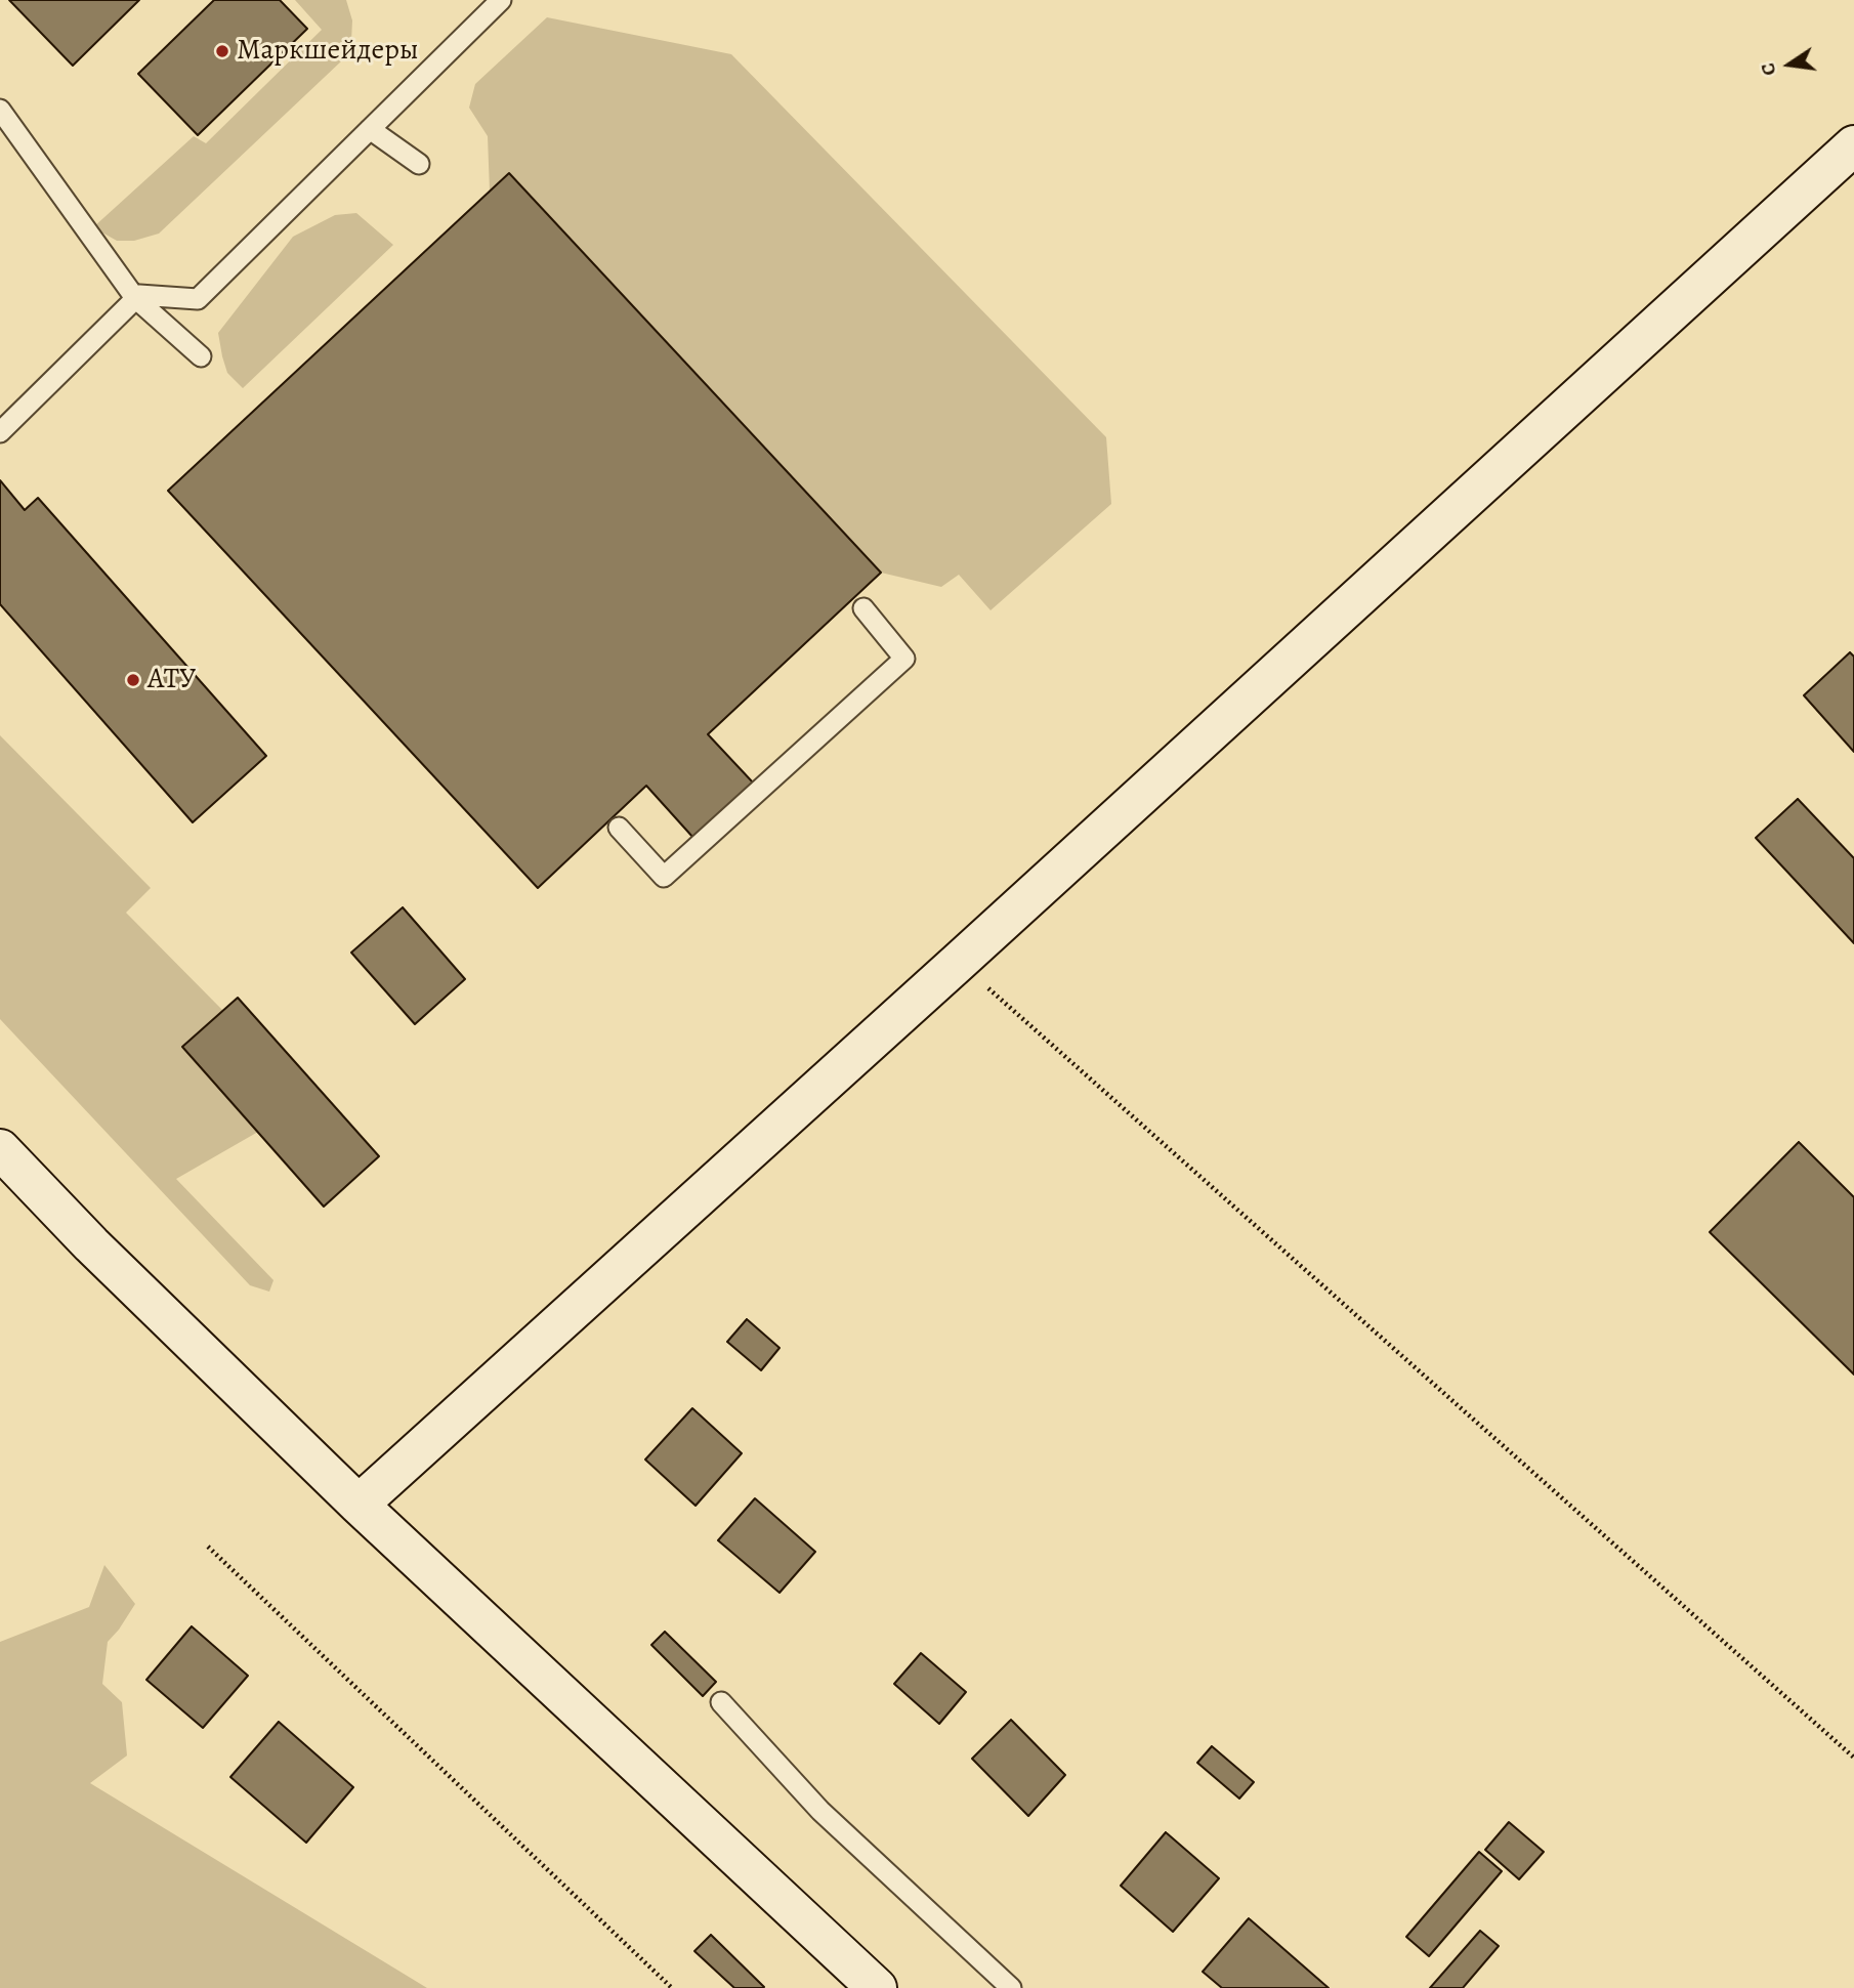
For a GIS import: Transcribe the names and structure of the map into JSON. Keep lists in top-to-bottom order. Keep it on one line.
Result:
{"places":["Маркшейдеры","АТУ"],"north":"left"}
